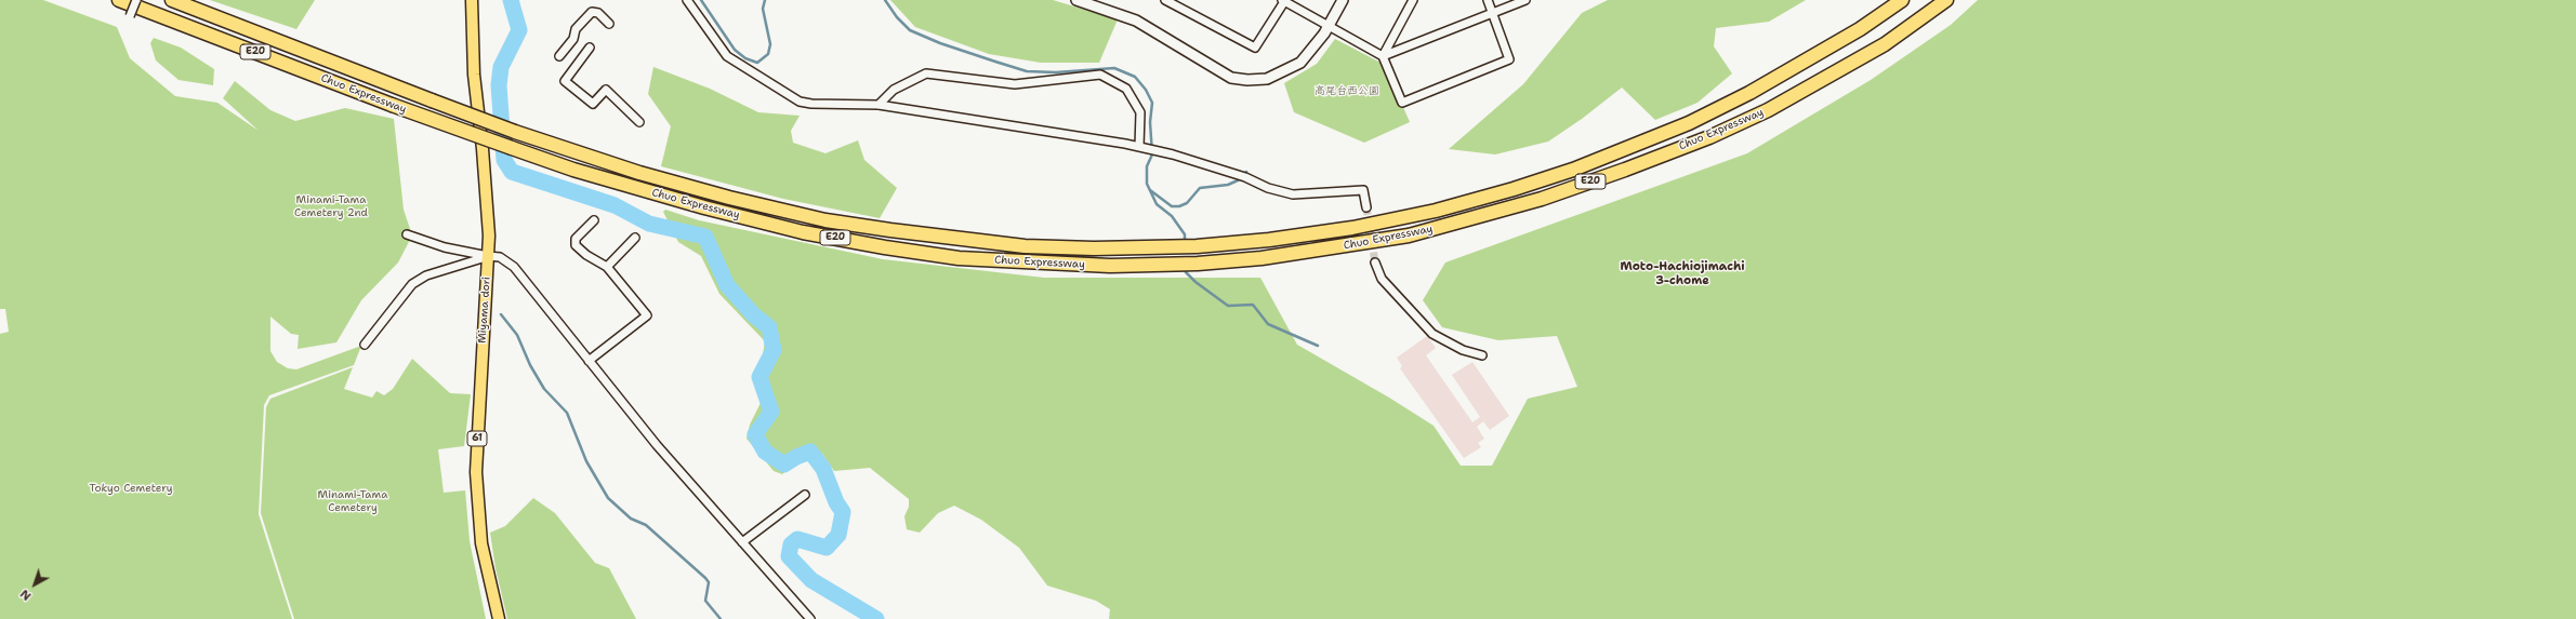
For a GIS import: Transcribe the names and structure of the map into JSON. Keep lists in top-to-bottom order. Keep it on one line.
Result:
{"streets":{"highway":["E20","Chuo Expressway"],"main road":["Miyama dori","61"]},"districts":["Moto-Hachiojimachi 3-chome"],"parks":["高尾台西公園","Minami-Tama Cemetery 2nd","Tokyo Cemetery","Minami-Tama Cemetery"],"north":"bottom left"}
